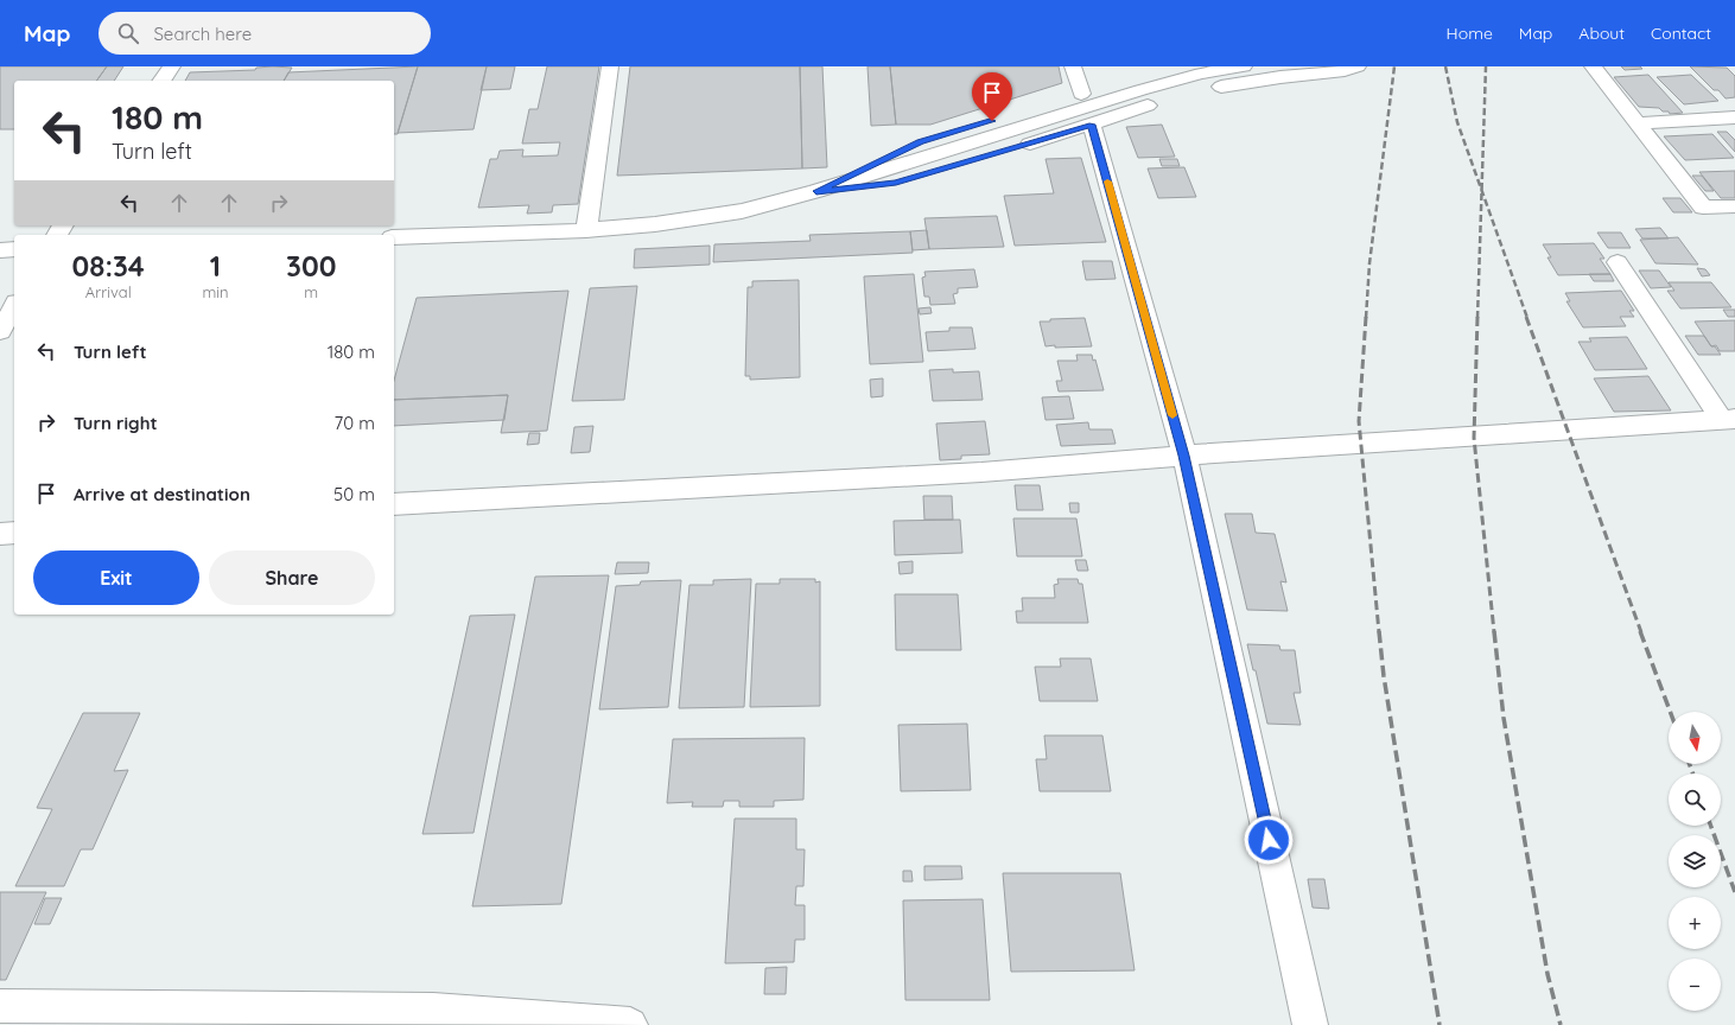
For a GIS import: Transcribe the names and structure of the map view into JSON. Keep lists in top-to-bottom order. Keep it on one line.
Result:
{"north":"bottom","page":{"header":"Map","search":"Search here","nav":["Home","Map","About","Contact"],"turn":["180 m","Turn left"],"eta":["08:34","Arrival","1","min","300","m"],"list":[{"name":"Turn left","value":"180 m"},{"name":"Turn right","value":"70 m"},{"name":"Arrive at destination","value":"50 m"}],"buttons":["Exit","Share"],"map_buttons":["+","−"]}}
